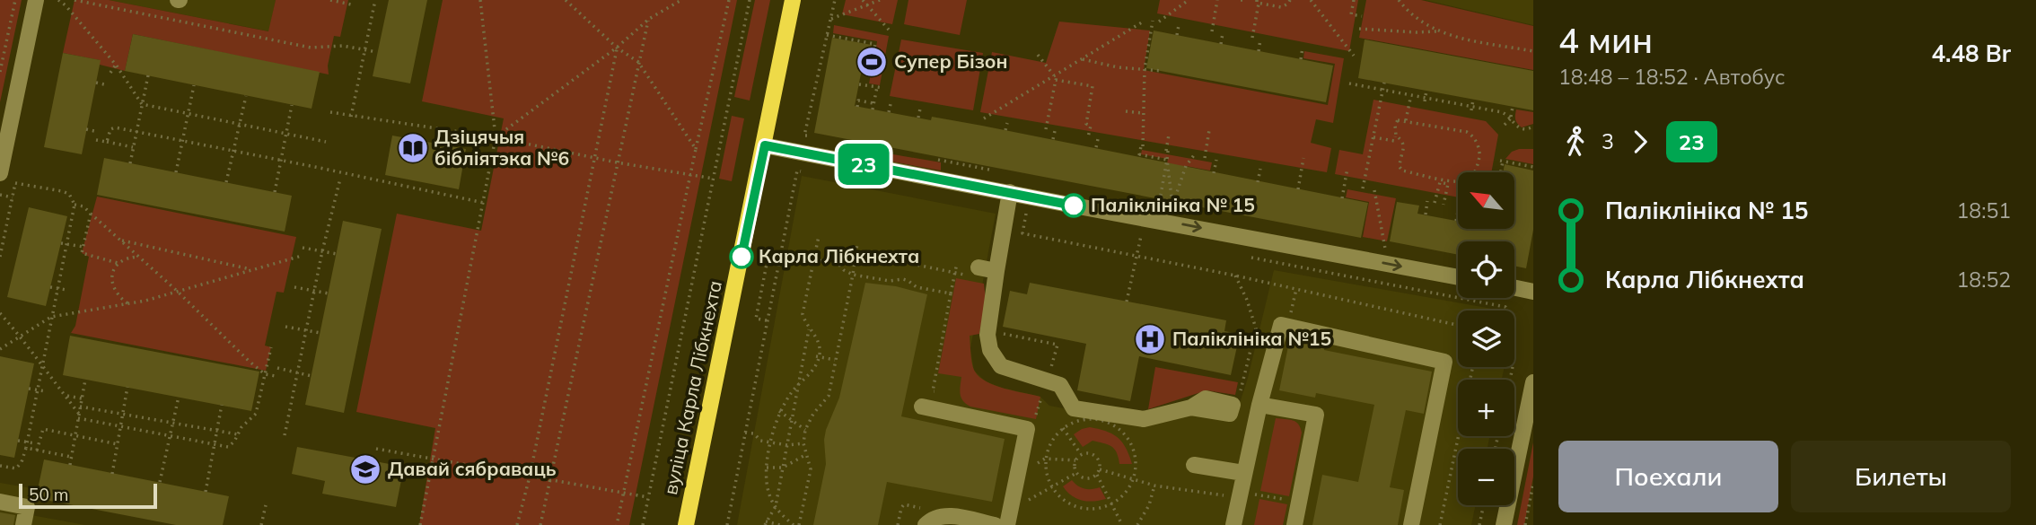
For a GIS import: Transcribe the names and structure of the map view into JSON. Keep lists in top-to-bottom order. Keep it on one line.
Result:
{"streets":{"main road":["вуліца Карла Лібкнехта"]},"places":{"sports":["Супер Бізон"],"library":["Дзіцячыя бібліятэка №6"],"other":["Паліклініка № 15","Карла Лібкнехта"],"hospital":["Паліклініка №15"],"school or university":["Давай сябраваць"]},"lines":["bus line 23"],"scale_bar":"50 m","north":"top left","page":{"on_map":"23","heading":["4 мин","18:48 – 18:52 · Автобус","4.48 Br"],"legs":["3","23"],"map_buttons":["+","−"],"list":[{"name":"Паліклініка № 15","value":"18:51"},{"name":"Карла Лібкнехта","value":"18:52"}],"buttons":["Поехали","Билеты"],"scale":"50 m"}}
